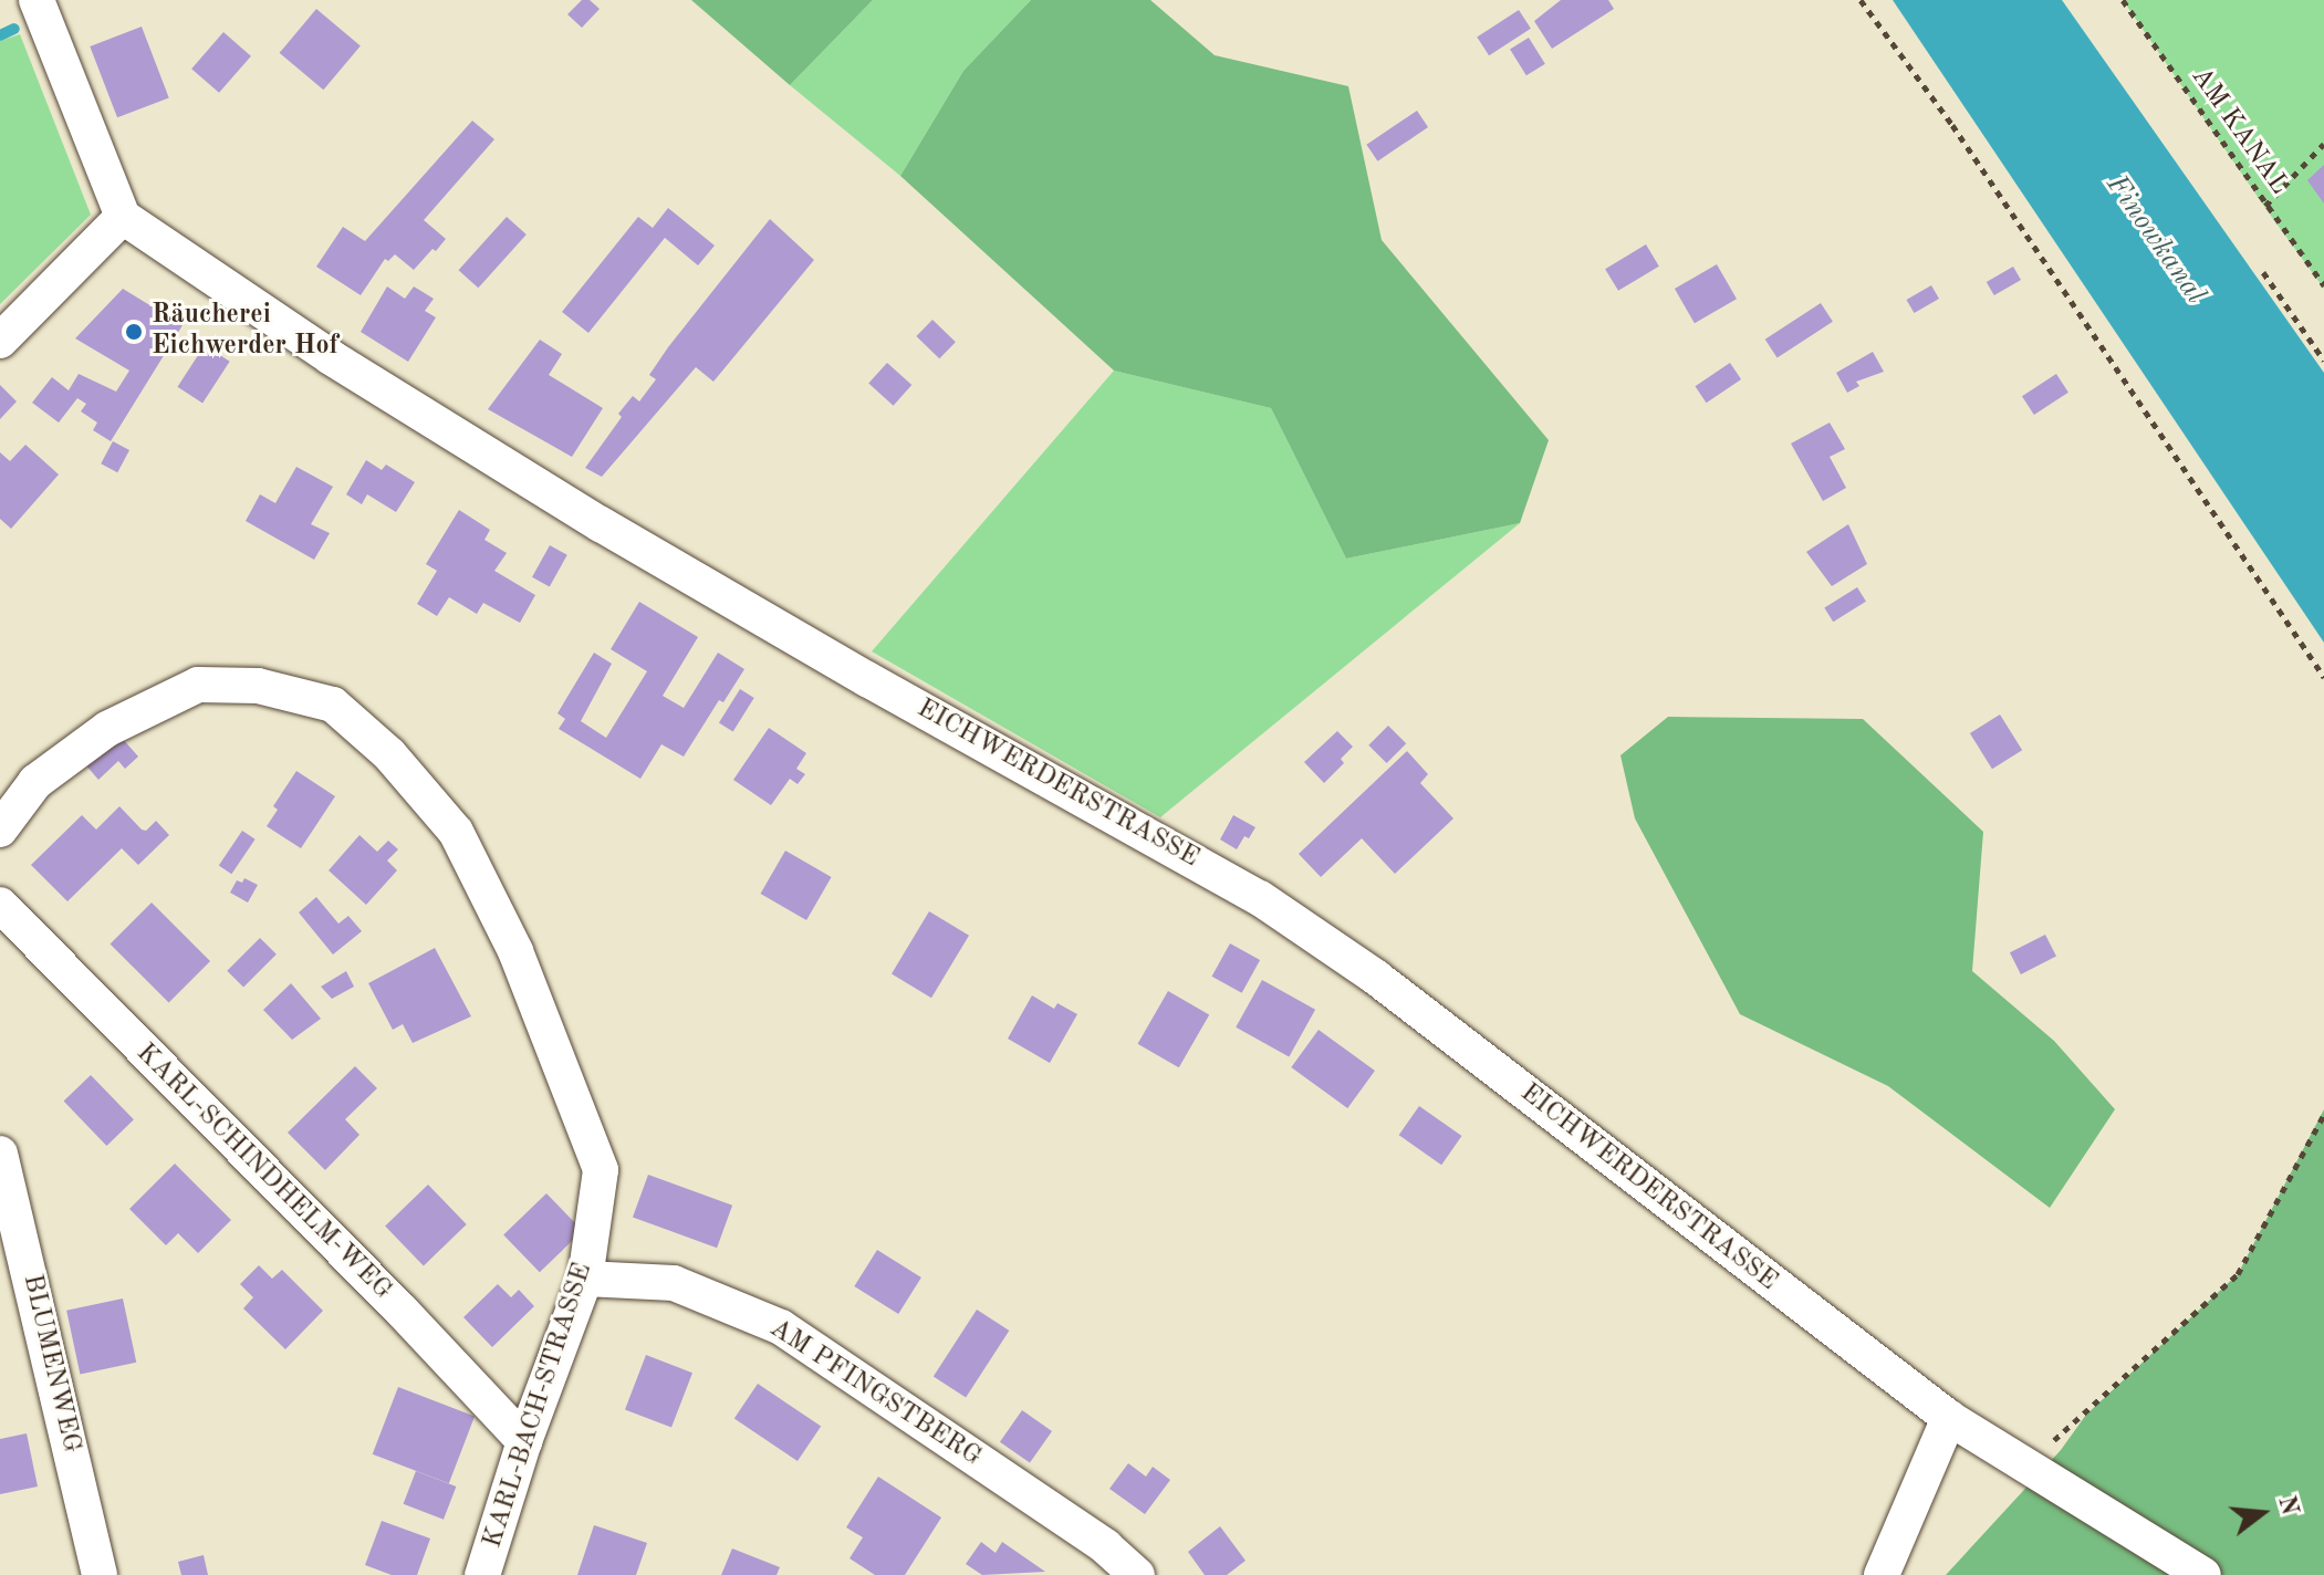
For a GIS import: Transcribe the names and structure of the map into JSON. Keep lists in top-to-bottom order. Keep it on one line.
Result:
{"streets":{"street":["EICHWERDERSTRASSE","KARL-SCHINDHELM-WEG","BLUMENWEG","AM PFINGSTBERG","KARL-BACH-STRASSE"],"path":["AM KANAL"]},"crossings":[["KARL-SCHINDHELM-WEG","KARL-BACH-STRASSE"],["AM PFINGSTBERG","KARL-BACH-STRASSE"]],"water":["Finowkanal"],"places":["Räucherei Eichwerder Hof"],"north":"right"}
